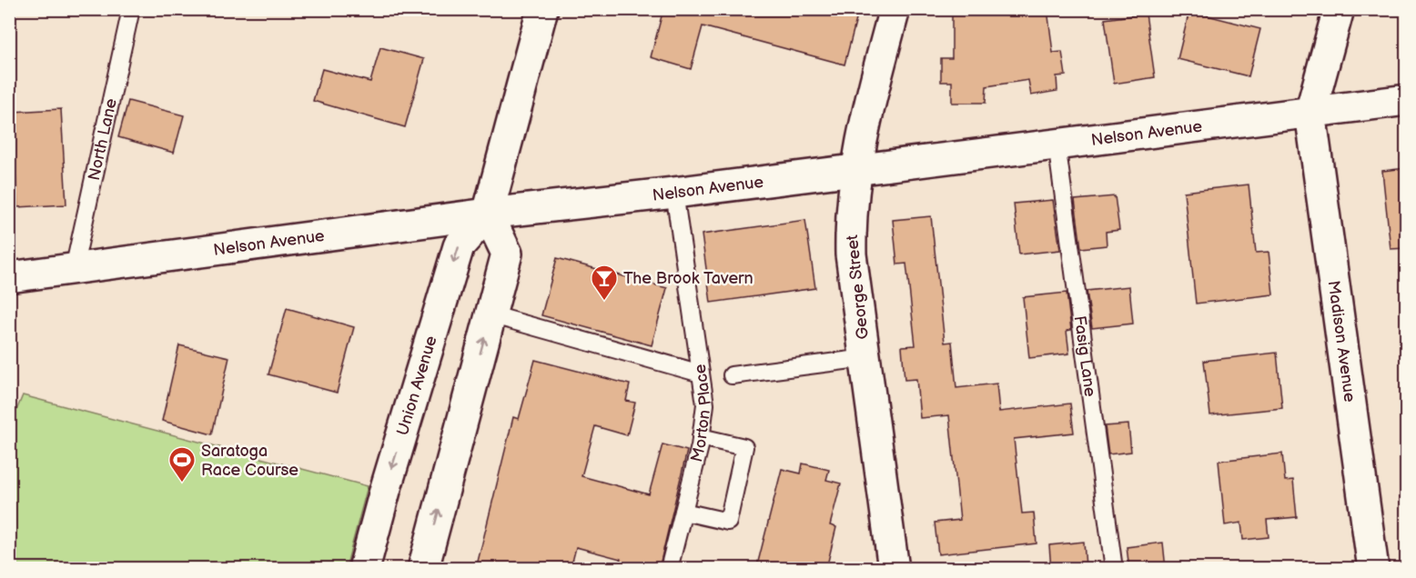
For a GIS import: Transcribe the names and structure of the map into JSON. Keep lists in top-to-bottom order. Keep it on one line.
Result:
{"streets":{"street":["Nelson Avenue","George Street","Madison Avenue","Union Avenue"],"lane":["North Lane","Fasig Lane","Morton Place"]},"crossings":[["Nelson Avenue","North Lane"],["Nelson Avenue","George Street"],["Nelson Avenue","Madison Avenue"],["Nelson Avenue","Fasig Lane"],["Nelson Avenue","Union Avenue"],["Nelson Avenue","Morton Place"]],"places":{"bar":["The Brook Tavern"],"sports":["Saratoga Race Course"]}}
